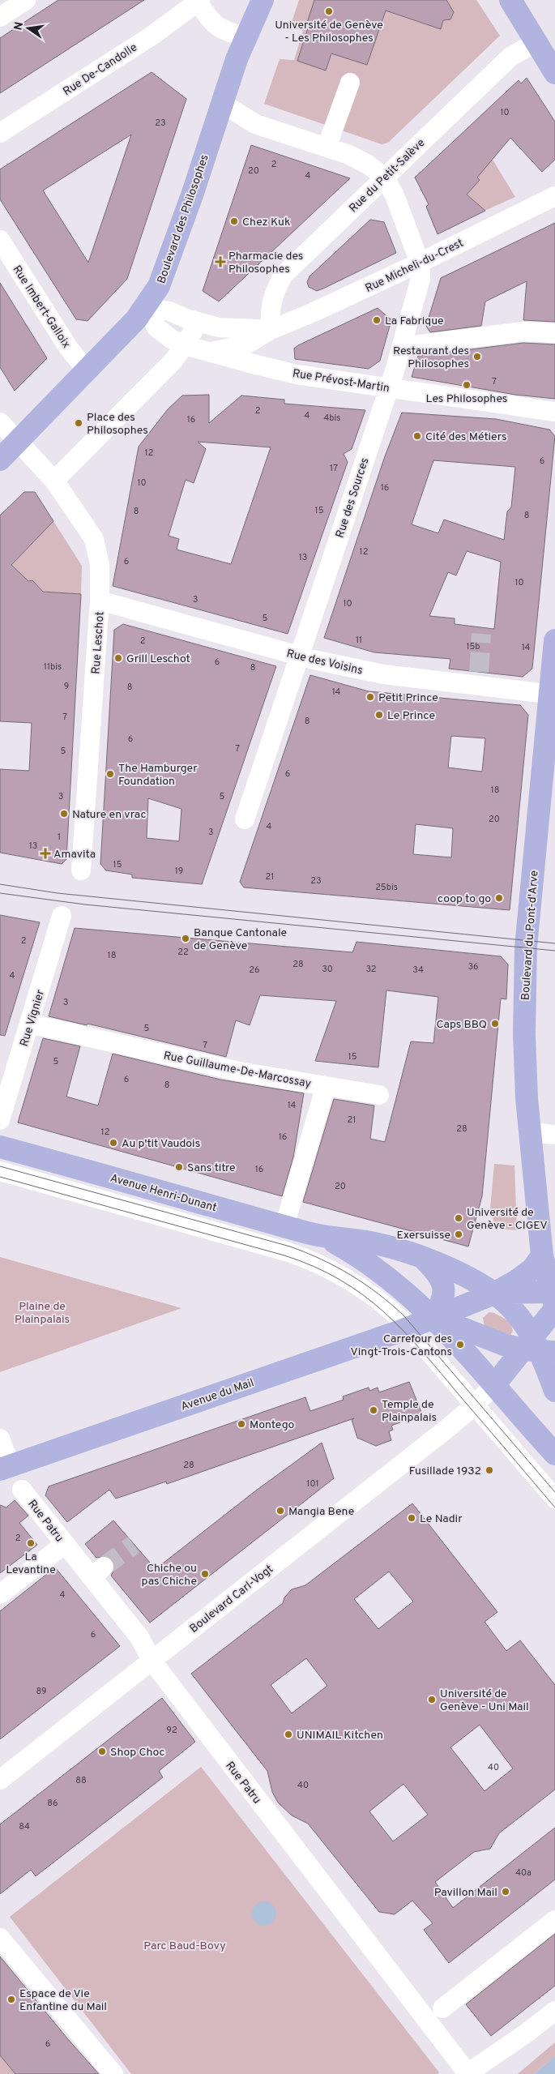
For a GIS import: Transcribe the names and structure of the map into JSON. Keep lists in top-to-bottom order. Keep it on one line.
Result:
{"streets":{"main road":["Boulevard des Philosophes","Boulevard du Pont-d'Arve","Avenue Henri-Dunant","Avenue du Mail"],"street":["Rue De-Candolle","Rue du Petit-Salève","Rue Micheli-du-Crest","Rue Imbert-Galloix","Rue Prévost-Martin","Rue des Sources","Rue Leschot","Rue des Voisins","Rue Vignier","Rue Guillaume-De-Marcossay","Rue Patru","Boulevard Carl-Vogt"]},"crossings":[["Rue du Petit-Salève","Rue Micheli-du-Crest"],["Rue du Petit-Salève","Rue des Sources"],["Boulevard des Philosophes","Rue Micheli-du-Crest"],["Boulevard des Philosophes","Rue Imbert-Galloix"],["Boulevard des Philosophes","Rue Prévost-Martin"],["Boulevard des Philosophes","Rue Leschot"],["Rue Micheli-du-Crest","Rue Prévost-Martin"],["Rue Micheli-du-Crest","Rue des Sources"],["Rue Prévost-Martin","Rue des Sources"],["Rue des Sources","Rue des Voisins"],["Rue Leschot","Rue des Voisins"],["Rue des Voisins","Boulevard du Pont-d'Arve"],["Rue Vignier","Rue Guillaume-De-Marcossay"],["Rue Guillaume-De-Marcossay","Avenue Henri-Dunant"],["Avenue Henri-Dunant","Avenue du Mail"],["Rue Patru","Boulevard Carl-Vogt"]],"parks":["Plaine de Plainpalais","Parc Baud-Bovy"],"places":{"other":["Université de Genève - Les Philosophes","Chez Kuk","La Fabrique","Restaurant des Philosophes","Les Philosophes","Place des Philosophes","Cité des Métiers","Grill Leschot","Petit Prince","Le Prince","The Hamburger Foundation","Nature en vrac","coop to go","Banque Cantonale de Genève","Caps BBQ","Au p'tit Vaudois","Sans titre","Université de Genève - CIGEV","Exersuisse","Carrefour des Vingt-Trois-Cantons","Temple de Plainpalais","Montego","Fusillade 1932","Mangia Bene","Le Nadir","La Levantine","Chiche ou pas Chiche","Université de Genève - Uni Mail","UNIMAIL Kitchen","Shop Choc","Pavillon Mail","Espace de Vie Enfantine du Mail"],"health":["Pharmacie des Philosophes","Amavita"]},"house_numbers":["10","23","2","20","4","7","2","4","4bis","16","12","6","17","10","16","15","8","8","12","13","6","10","3","10","5","11","2","15b","14","6","11bis","8","9","8","14","7","8","6","7","5","6","18","3","5","20","4","3","1","13","15","19","21","23","25bis","2","22","18","28","36","30","32","26","34","4","3","5","7","15","5","6","8","14","21","28","12","16","16","20","28","101","2","4","6","89","92","40","88","40","86","84","40a","6"],"north":"left"}
